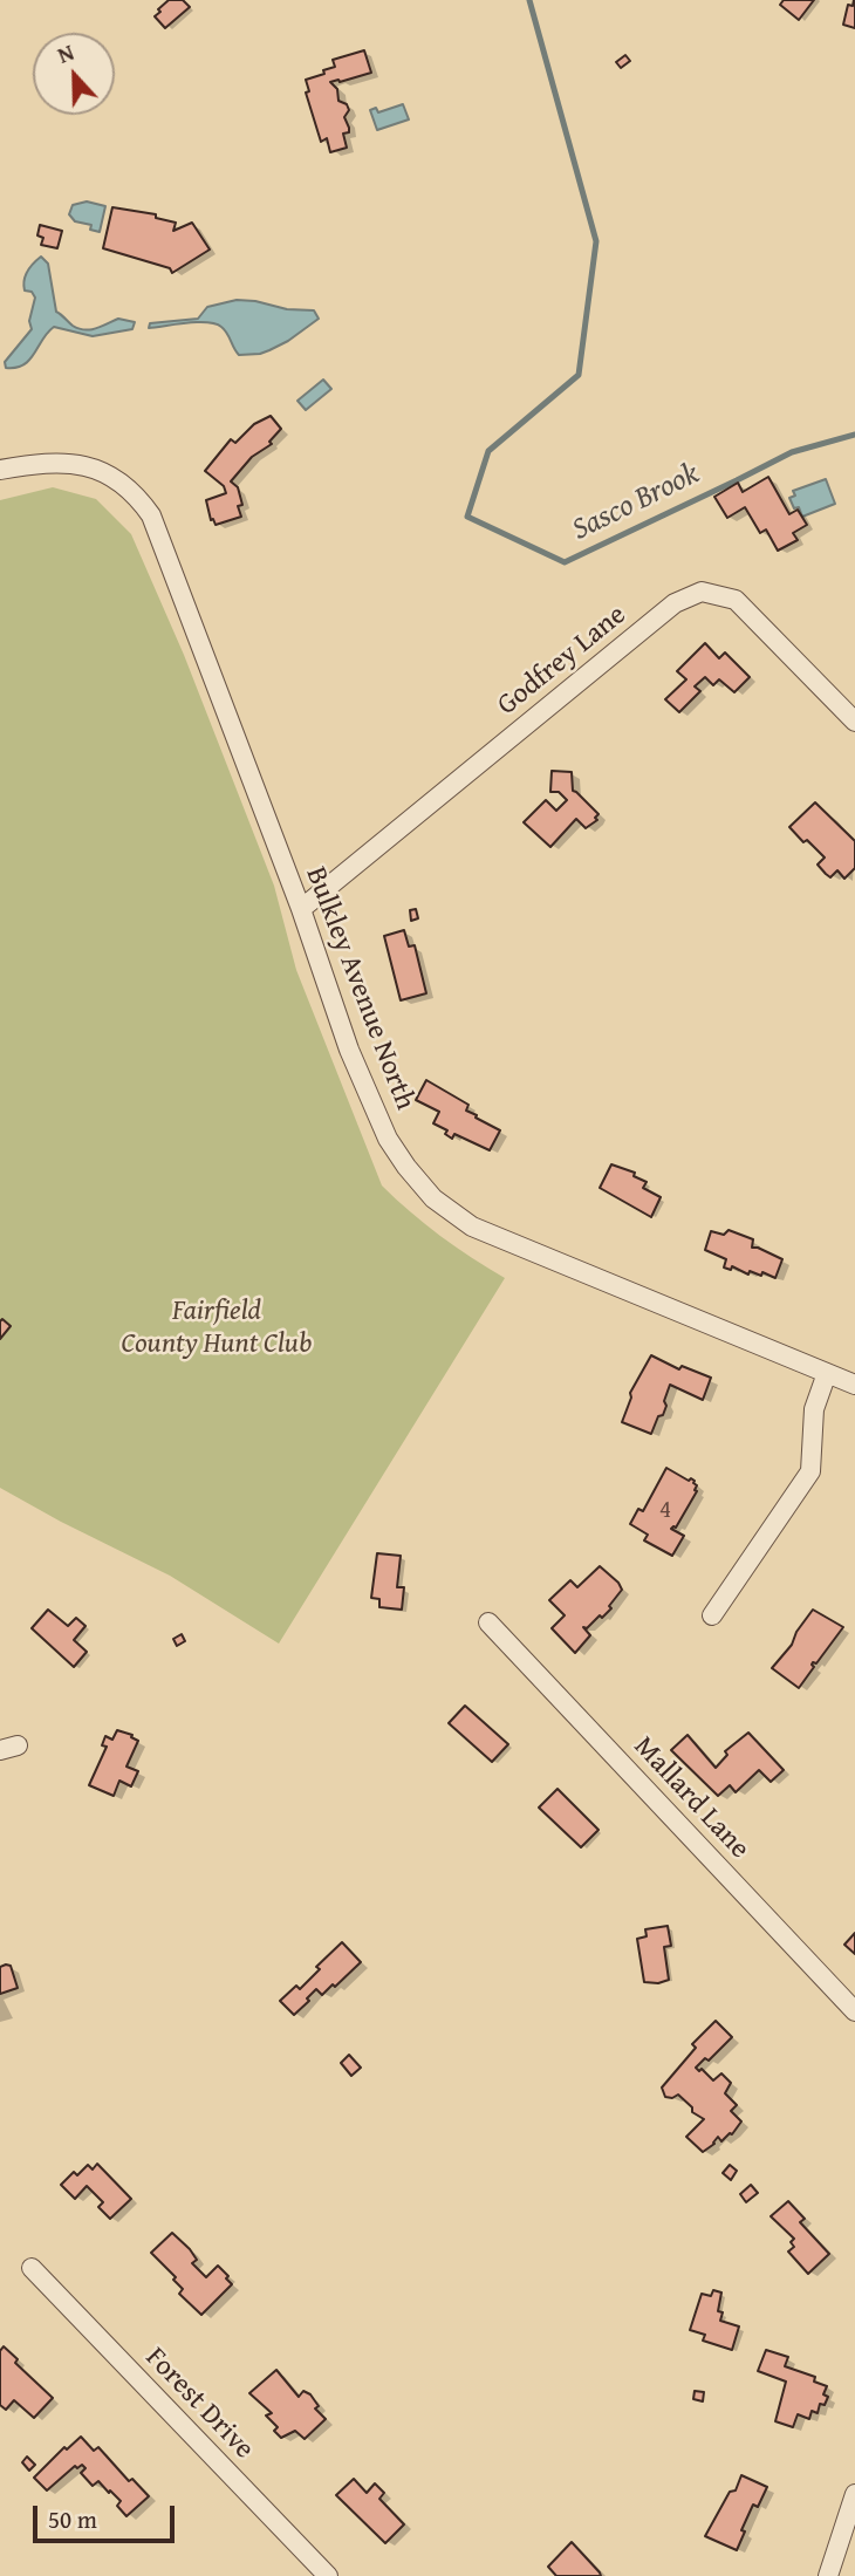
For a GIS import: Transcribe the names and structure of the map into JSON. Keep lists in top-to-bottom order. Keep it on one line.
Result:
{"streets":{"street":["Godfrey Lane","Bulkley Avenue North","Mallard Lane","Forest Drive"]},"crossings":[["Godfrey Lane","Bulkley Avenue North"]],"water":["Sasco Brook"],"parks":["Fairfield County Hunt Club"],"house_numbers":["4"],"scale_bar":"50 m","north":"top"}
